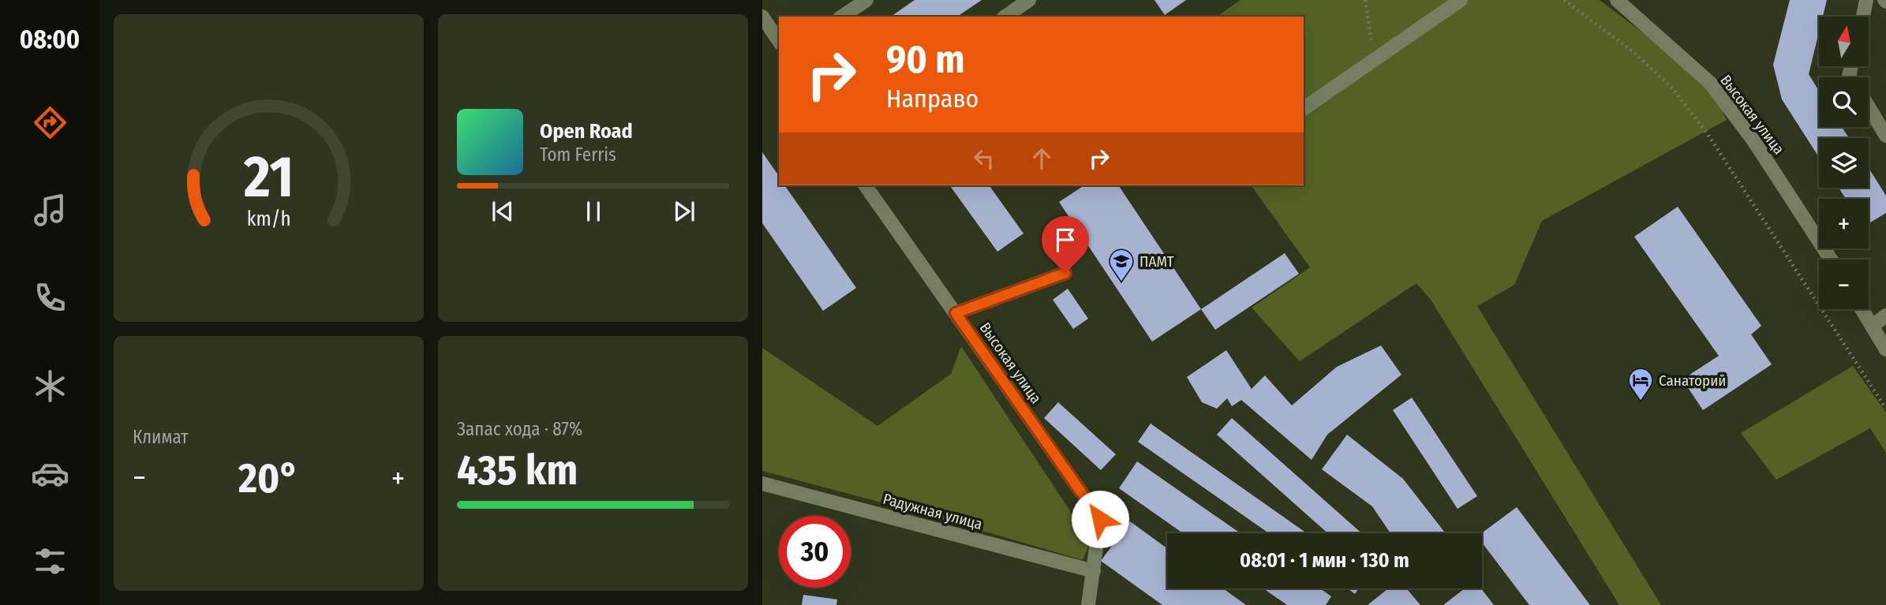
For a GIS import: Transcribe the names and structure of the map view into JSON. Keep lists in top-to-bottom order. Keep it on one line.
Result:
{"streets":{"street":["Высокая улица","Радужная улица"]},"crossings":[["Высокая улица","Радужная улица"]],"places":{"school or university":["ПАМТ"],"hotel":["Санаторий"]},"north":"top","page":{"tabs":"08:00","map_buttons":["+","−"],"turn":["90 m","Направо"],"song":["Open Road","Tom Ferris"],"tile":["Климат",["Запас хода · 87%","435 km"]],"heat":["−","20°","+"],"limit":"30","trip":"08:01 · 1 мин · 130 m","gauge":["21","km/h"]}}
